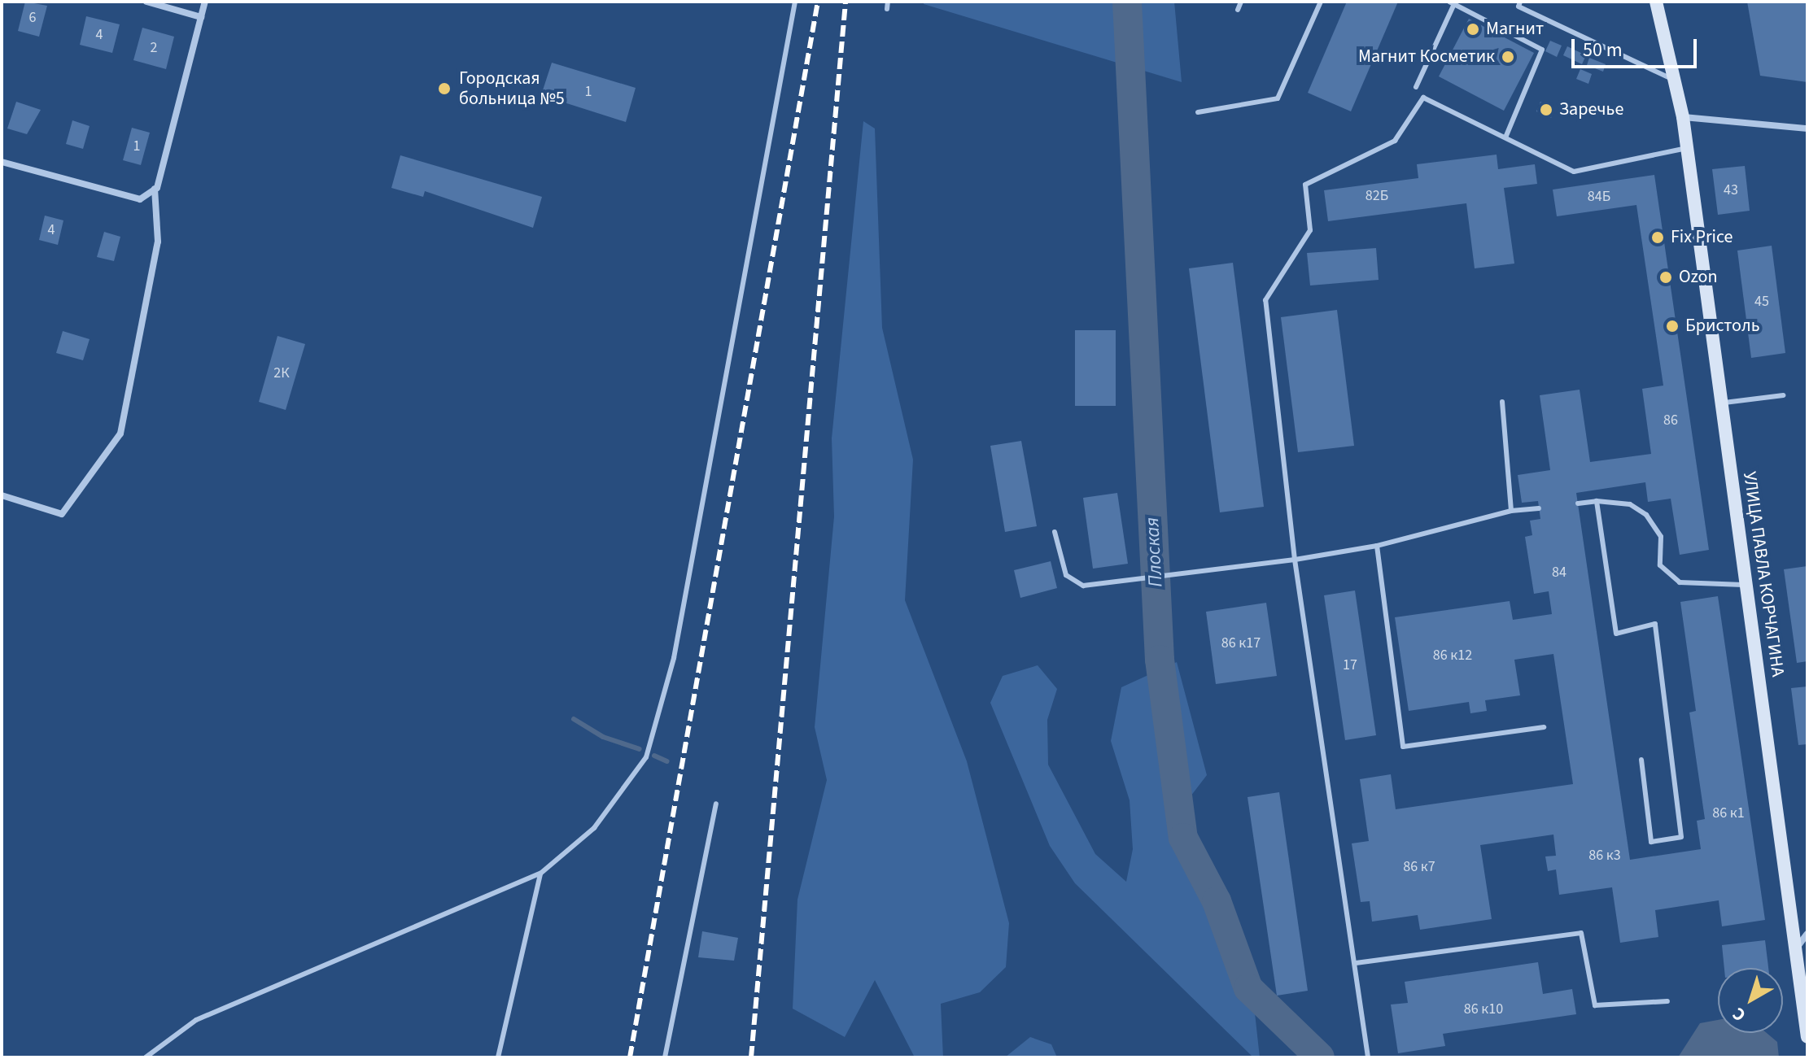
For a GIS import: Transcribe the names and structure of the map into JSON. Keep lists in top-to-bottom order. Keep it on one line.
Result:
{"streets":{"main road":["УЛИЦА ПАВЛА КОРЧАГИНА"]},"water":["Плоская"],"places":["Магнит","Магнит Косметик","Городская больница №5","Заречье","Fix Price","Ozon","Бристоль"],"house_numbers":["6","4","2","1","1","43","82Б","84Б","4","45","2К","86","84","86 к17","86 к12","17","86 к1","86 к3","86 к7","86 к10"],"scale_bar":"50 m","north":"bottom left"}
